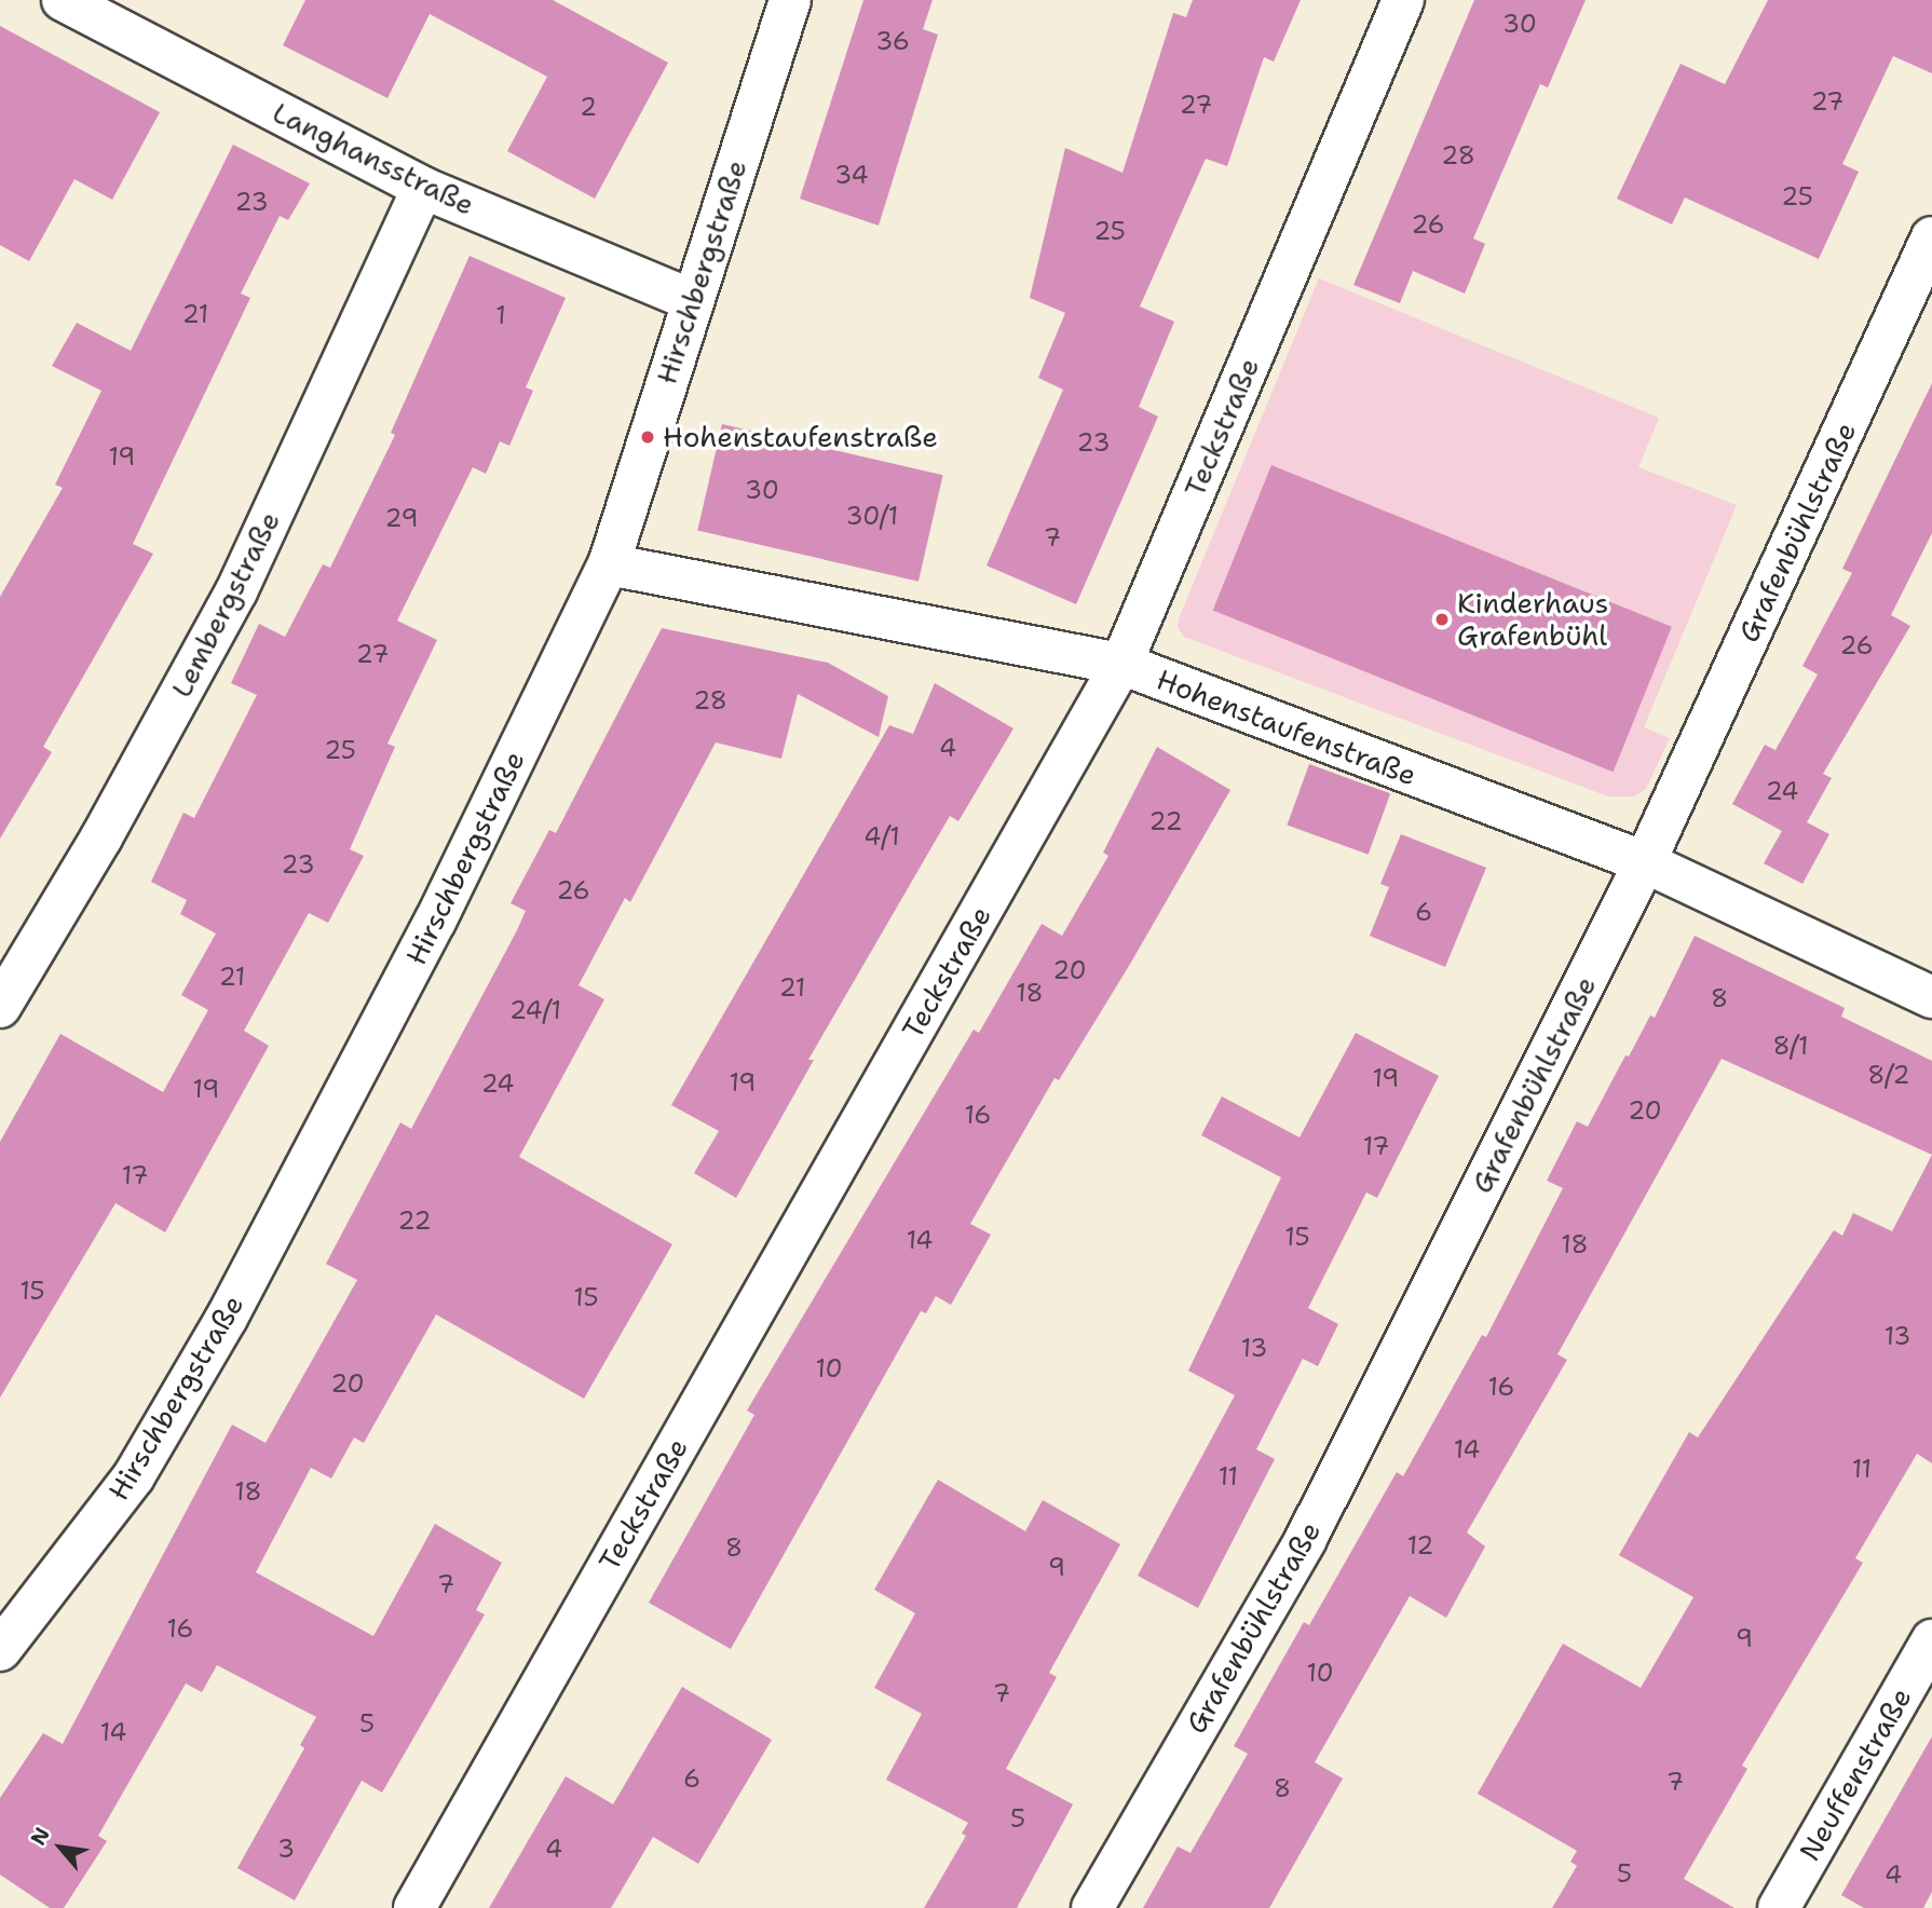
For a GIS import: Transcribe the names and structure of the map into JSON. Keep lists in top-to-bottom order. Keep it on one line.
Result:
{"streets":{"street":["Langhansstraße","Hirschbergstraße","Teckstraße","Grafenbühlstraße","Lembergstraße","Hohenstaufenstraße","Neuffenstraße"]},"crossings":[["Langhansstraße","Hirschbergstraße"],["Langhansstraße","Lembergstraße"],["Hirschbergstraße","Hohenstaufenstraße"],["Teckstraße","Hohenstaufenstraße"],["Grafenbühlstraße","Hohenstaufenstraße"]],"places":["Hohenstaufenstraße","Kinderhaus Grafenbühl"],"house_numbers":["30","36","27","27","2","28","34","25","23","26","25","21","1","23","19","30","30/1","29","7","26","27","28","4","25","24","22","4/1","23","26","6","20","21","21","18","8","24/1","8/1","8/2","19","19","24","19","20","16","17","17","22","15","14","18","15","15","13","13","10","20","16","14","11","11","18","12","8","9","7","16","9","10","7","5","14","6","7","8","5","3","4","5","4"],"north":"top left"}
